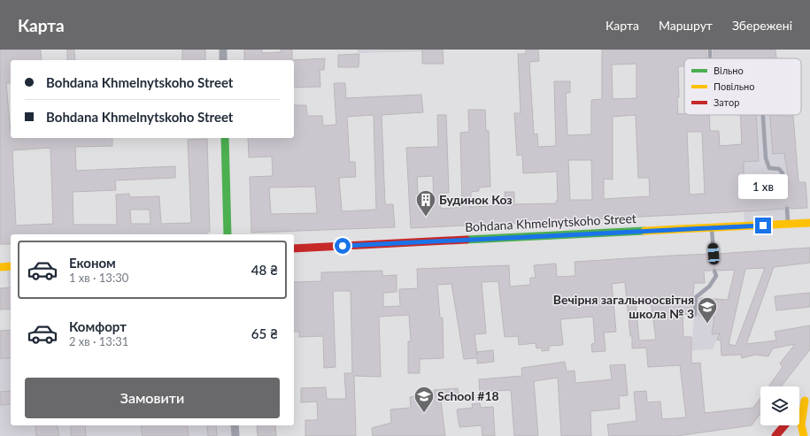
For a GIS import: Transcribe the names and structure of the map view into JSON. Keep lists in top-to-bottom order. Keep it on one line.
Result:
{"streets":{"main road":["Bohdana Khmelnytskoho Street"]},"places":{"building":["Будинок Коз"],"school or university":["Вечірня загальноосвітня школа № 3","School #18"]},"legend":["Вільно","Повільно","Затор"],"page":{"header":"Карта","nav":["Карта","Маршрут","Збережені"],"banner":["Bohdana Khmelnytskoho Street","Bohdana Khmelnytskoho Street"],"bubble":"1 хв","list":[{"name":"Економ","note":"1 хв · 13:30","value":"48 ₴"},{"name":"Комфорт","note":"2 хв · 13:31","value":"65 ₴"}],"buttons":"Замовити"}}
